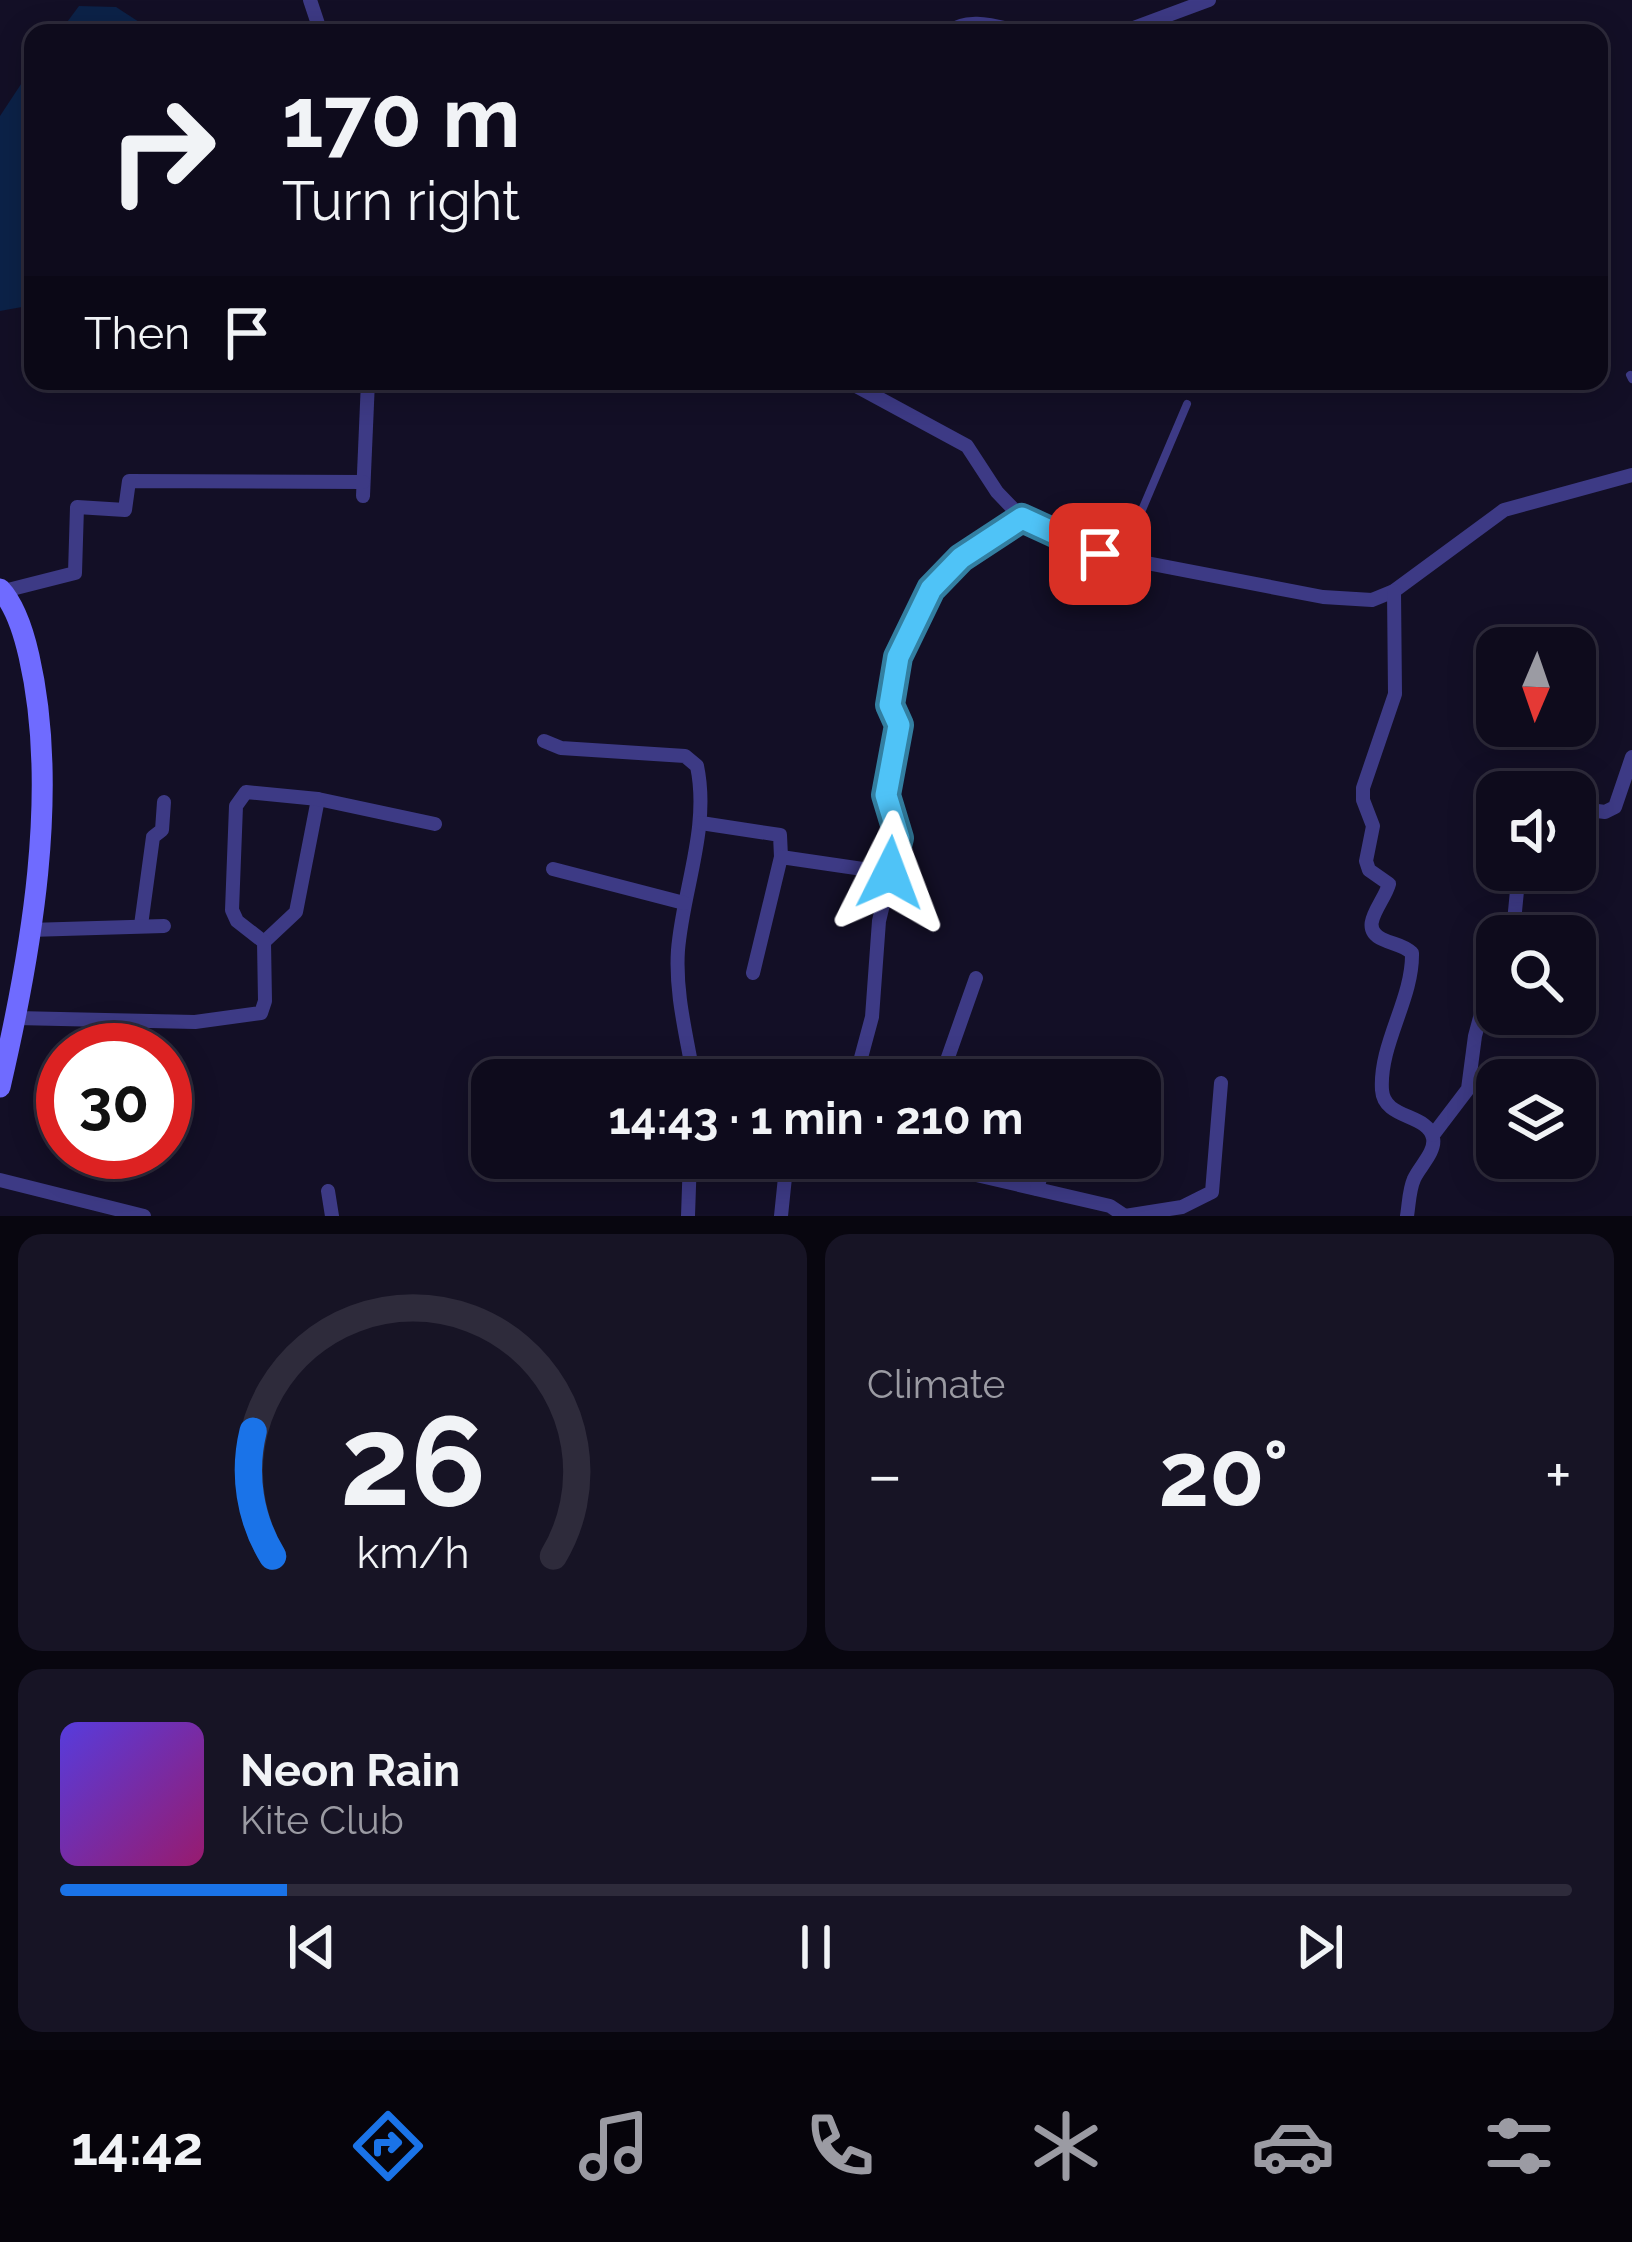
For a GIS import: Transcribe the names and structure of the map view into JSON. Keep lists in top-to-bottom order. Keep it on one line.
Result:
{"north":"bottom","page":{"turn":["170 m","Turn right"],"then":"Then","limit":"30","trip":"14:43 · 1 min · 210 m","tile":"Climate","heat":["−","20°","+"],"song":["Neon Rain","Kite Club"],"tabs":"14:42","gauge":["26","km/h"]}}
